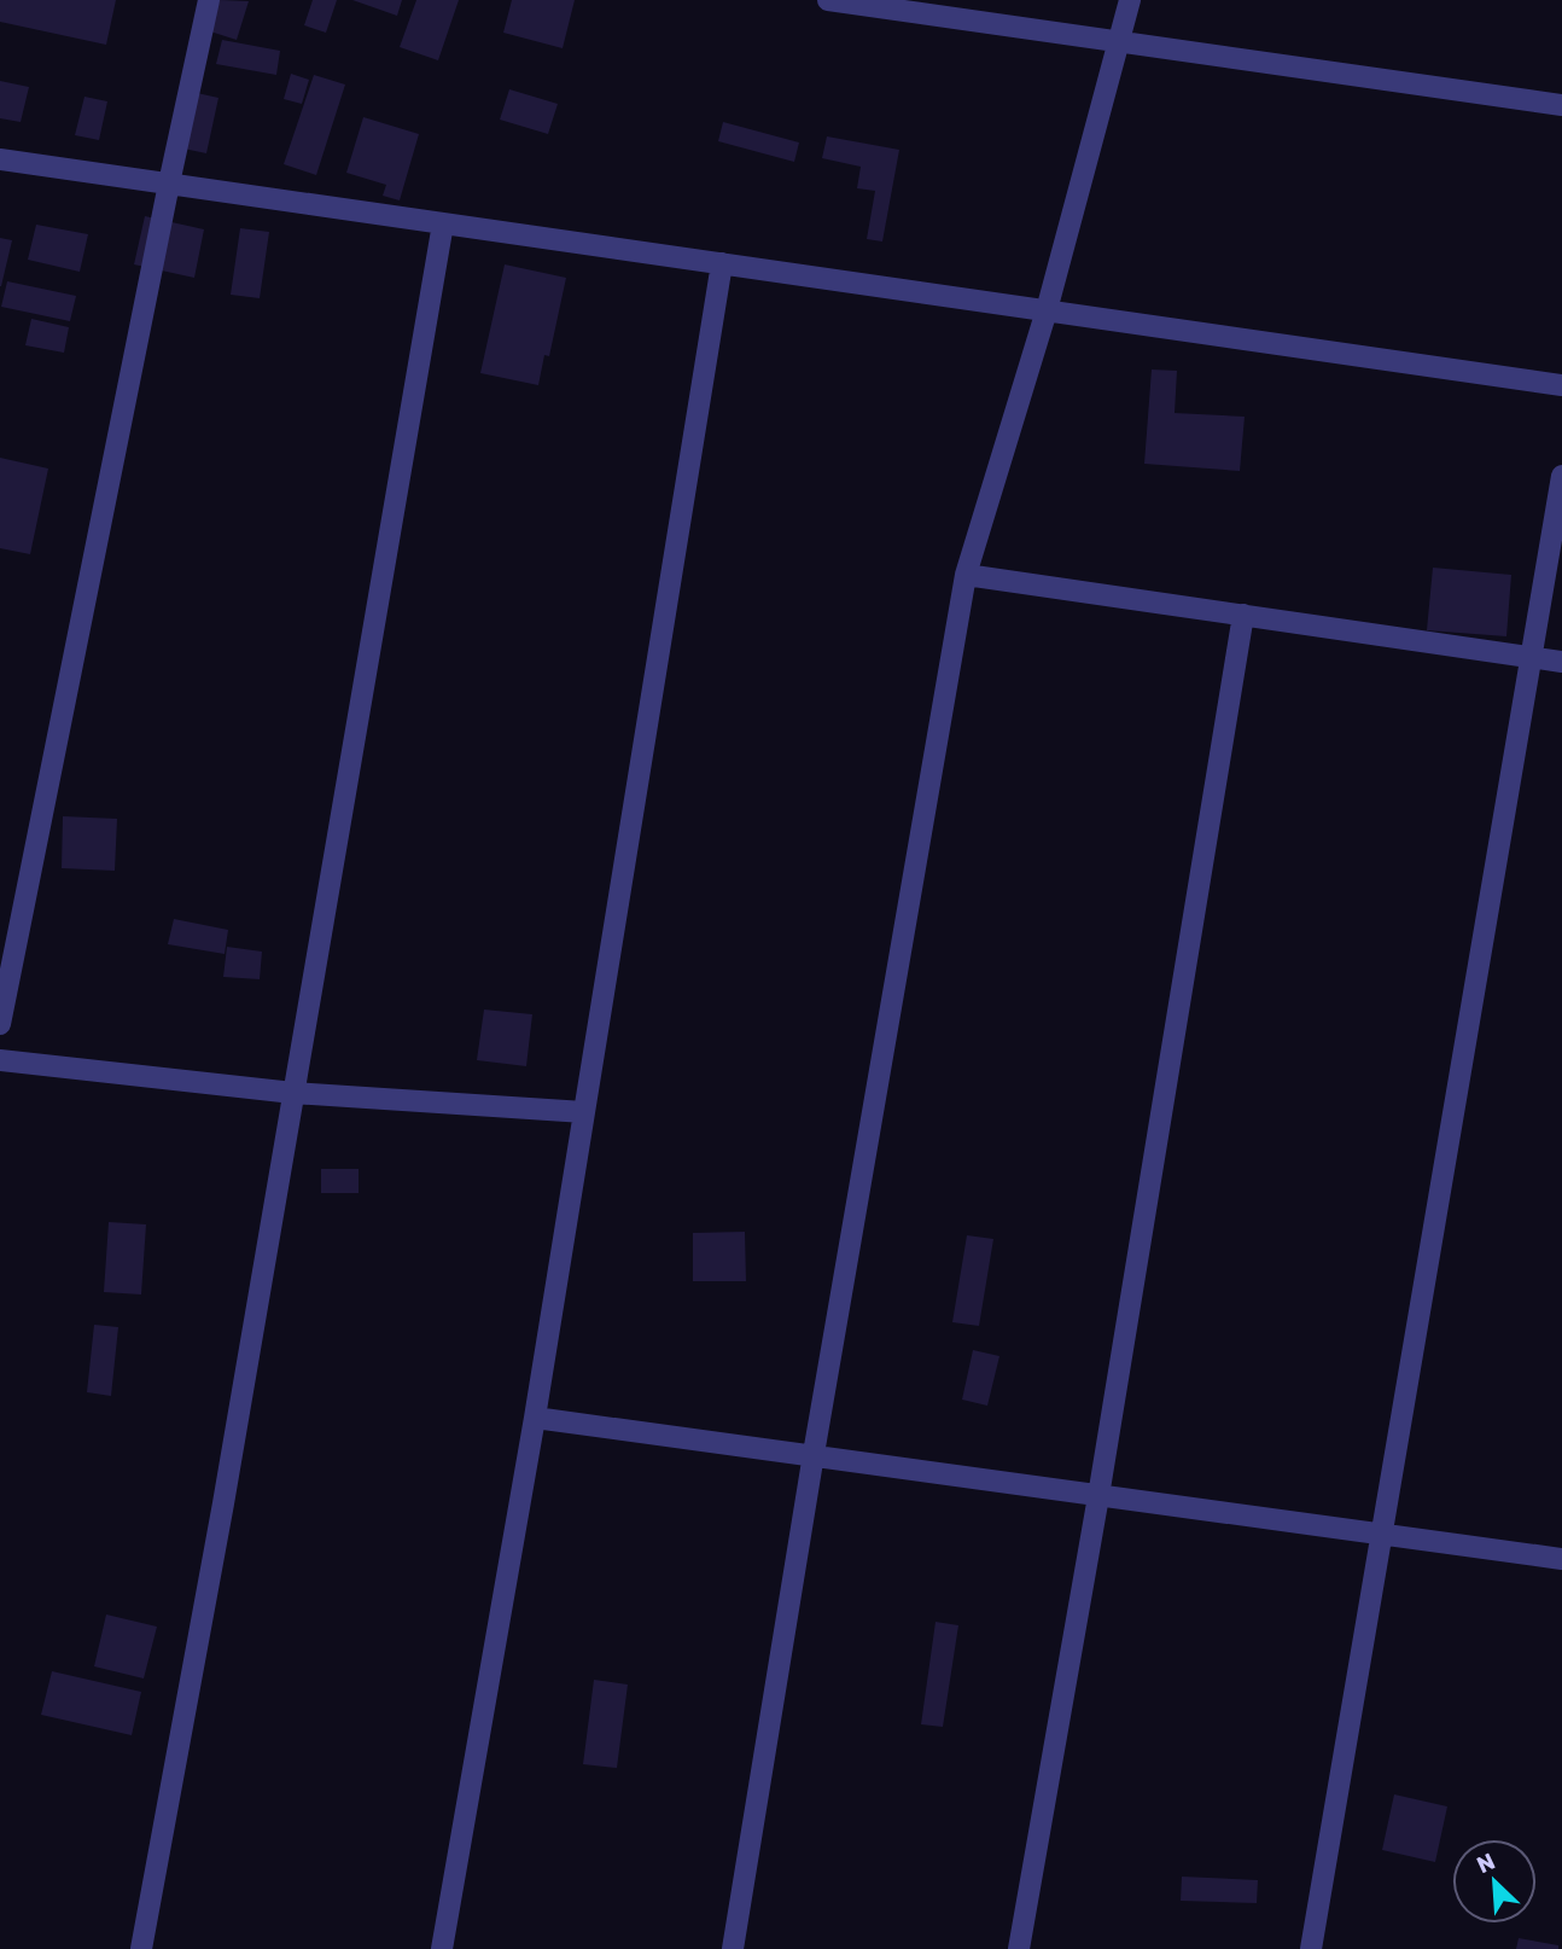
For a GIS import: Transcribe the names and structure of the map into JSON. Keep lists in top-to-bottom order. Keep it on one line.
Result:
{"north":"top left"}
